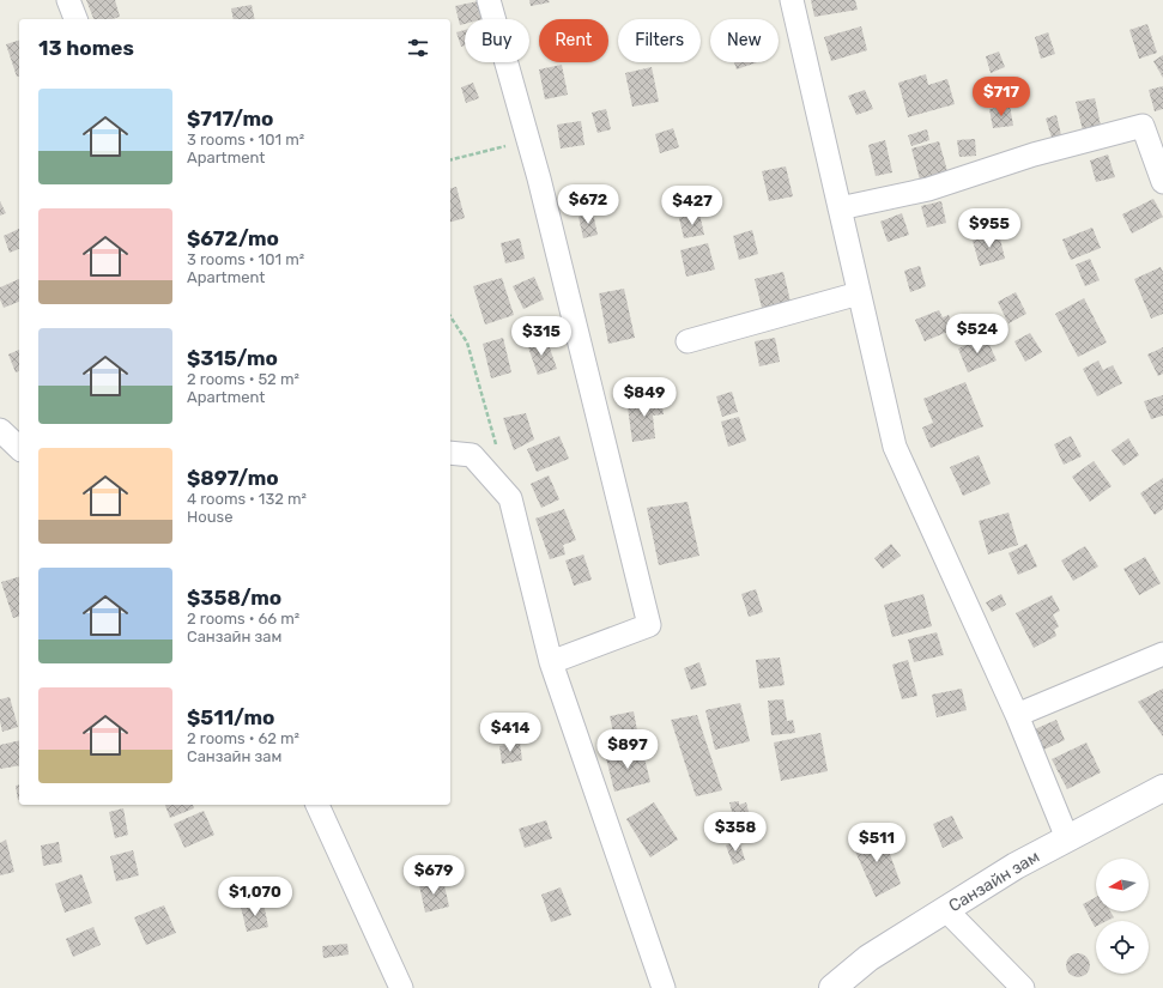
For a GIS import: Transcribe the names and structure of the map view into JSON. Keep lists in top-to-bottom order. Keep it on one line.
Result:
{"streets":{"main road":["Санзайн зам"]},"north":"left","page":{"chip":["Buy","Rent","Filters","New"],"heading":"13 homes","price":["$717","$672","$427","$955","$524","$315","$849","$414","$897","$358","$511","$679","$1,070"],"list":[{"name":"$717/mo","note":"3 rooms · 101 m² · Apartment"},{"name":"$672/mo","note":"3 rooms · 101 m² · Apartment"},{"name":"$315/mo","note":"2 rooms · 52 m² · Apartment"},{"name":"$897/mo","note":"4 rooms · 132 m² · House"},{"name":"$358/mo","note":"2 rooms · 66 m² · Санзайн зам"},{"name":"$511/mo","note":"2 rooms · 62 m² · Санзайн зам"}]}}
